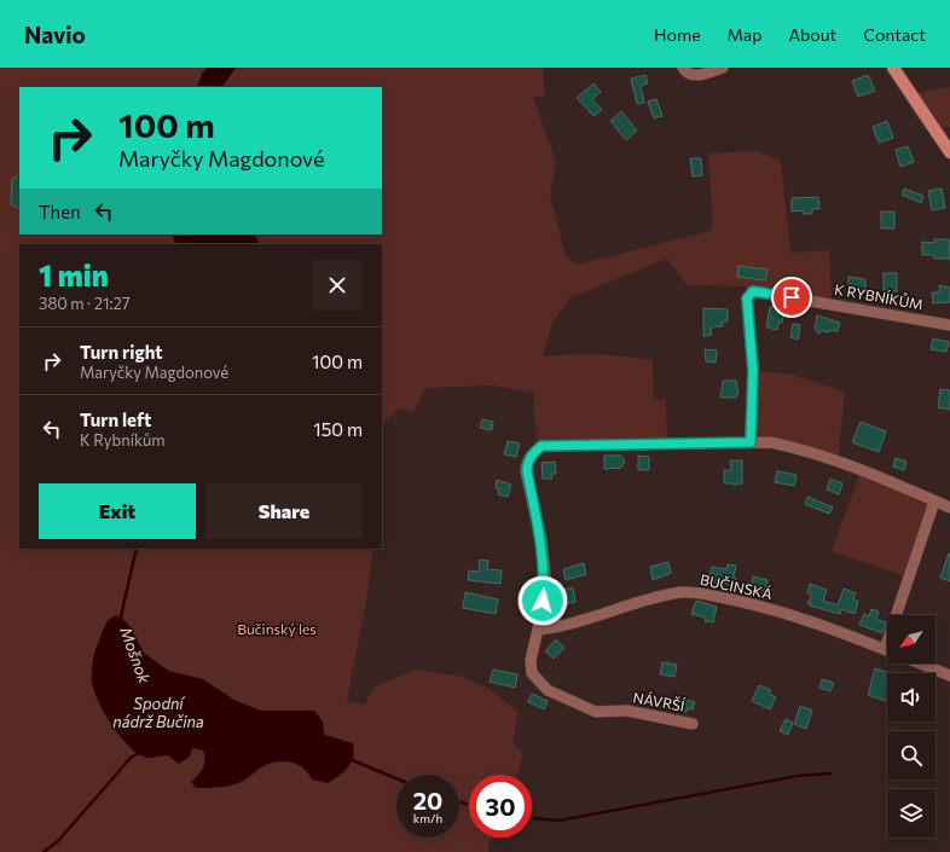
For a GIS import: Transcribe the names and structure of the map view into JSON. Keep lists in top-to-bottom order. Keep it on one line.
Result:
{"streets":{"street":["K RYBNÍKŮM","BUČINSKÁ","NÁVRŠÍ"]},"crossings":[["K RYBNÍKŮM","NÁVRŠÍ"],["BUČINSKÁ","NÁVRŠÍ"]],"water":["Mošnok","Spodní nádrž Bučina"],"parks":["Bučinský les"],"north":"bottom left","page":{"header":"Navio","nav":["Home","Map","About","Contact"],"turn":["100 m","Maryčky Magdonové"],"then":"Then","heading":["1 min","380 m · 21:27"],"list":[{"name":"Turn right","note":"Maryčky Magdonové","value":"100 m"},{"name":"Turn left","note":"K Rybníkům","value":"150 m"}],"buttons":["Exit","Share"],"speed":"20 km/h","limit":"30"}}
